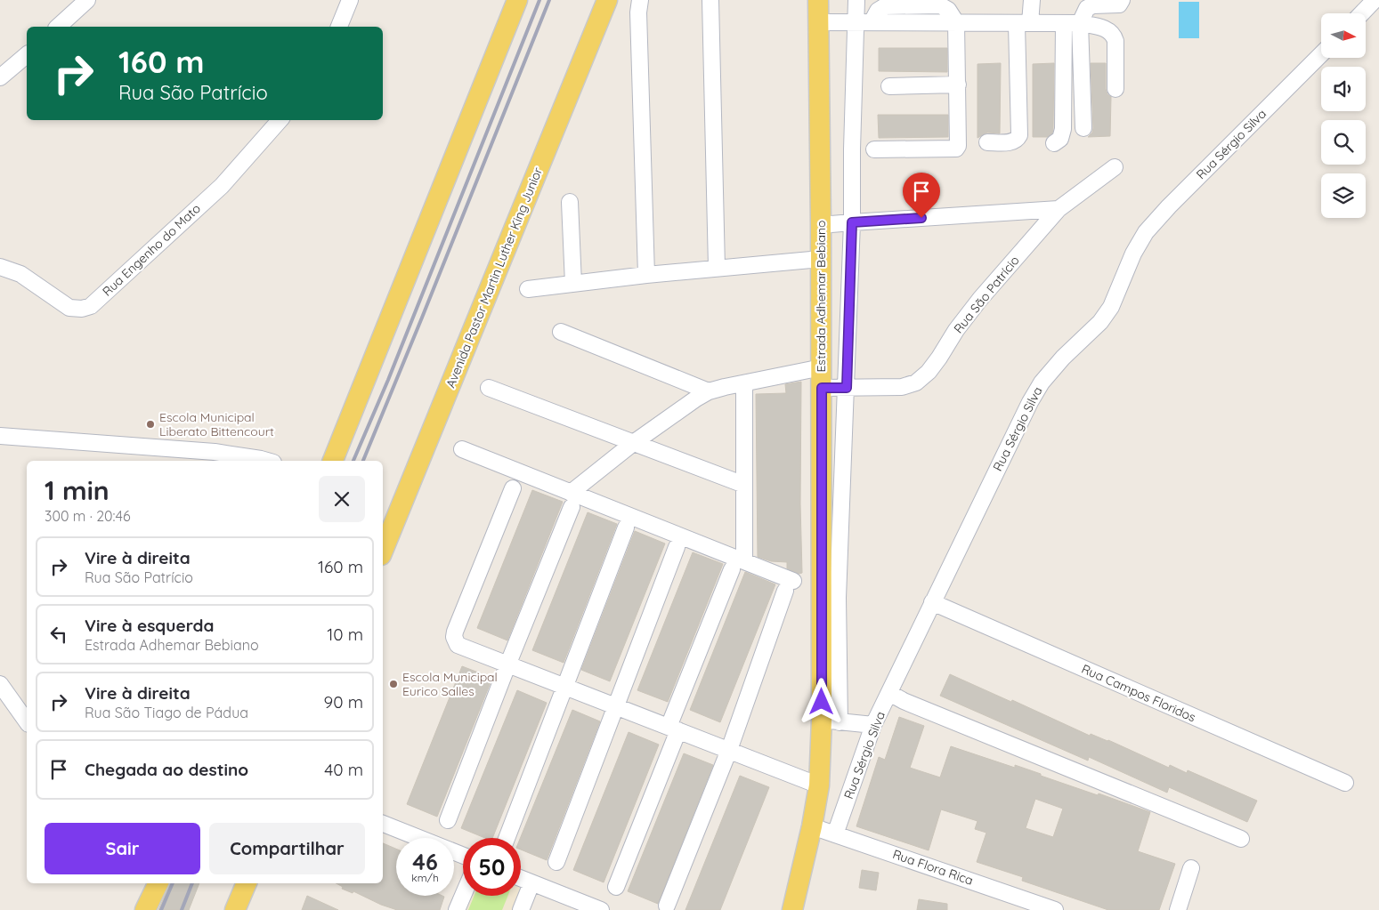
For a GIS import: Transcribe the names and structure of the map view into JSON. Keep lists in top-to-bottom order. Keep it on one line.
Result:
{"streets":{"main road":["Avenida Pastor Martin Luther King Junior","Estrada Adhemar Bebiano"],"street":["Rua Sérgio Silva","Rua Engenho do Mato","Rua São Patrício","Rua Campos Floridos","Rua Flora Rica"]},"crossings":[["Rua Sérgio Silva","Rua Campos Floridos"],["Rua Sérgio Silva","Rua Flora Rica"],["Rua São Patrício","Estrada Adhemar Bebiano"],["Estrada Adhemar Bebiano","Rua Flora Rica"]],"places":["Escola Municipal Liberato Bittencourt","Escola Municipal Eurico Salles"],"north":"right","page":{"turn":["160 m","Rua São Patrício"],"heading":["1 min","300 m · 20:46"],"list":[{"name":"Vire à direita","note":"Rua São Patrício","value":"160 m"},{"name":"Vire à esquerda","note":"Estrada Adhemar Bebiano","value":"10 m"},{"name":"Vire à direita","note":"Rua São Tiago de Pádua","value":"90 m"},{"name":"Chegada ao destino","value":"40 m"}],"buttons":["Sair","Compartilhar"],"speed":"46 km/h","limit":"50"}}
